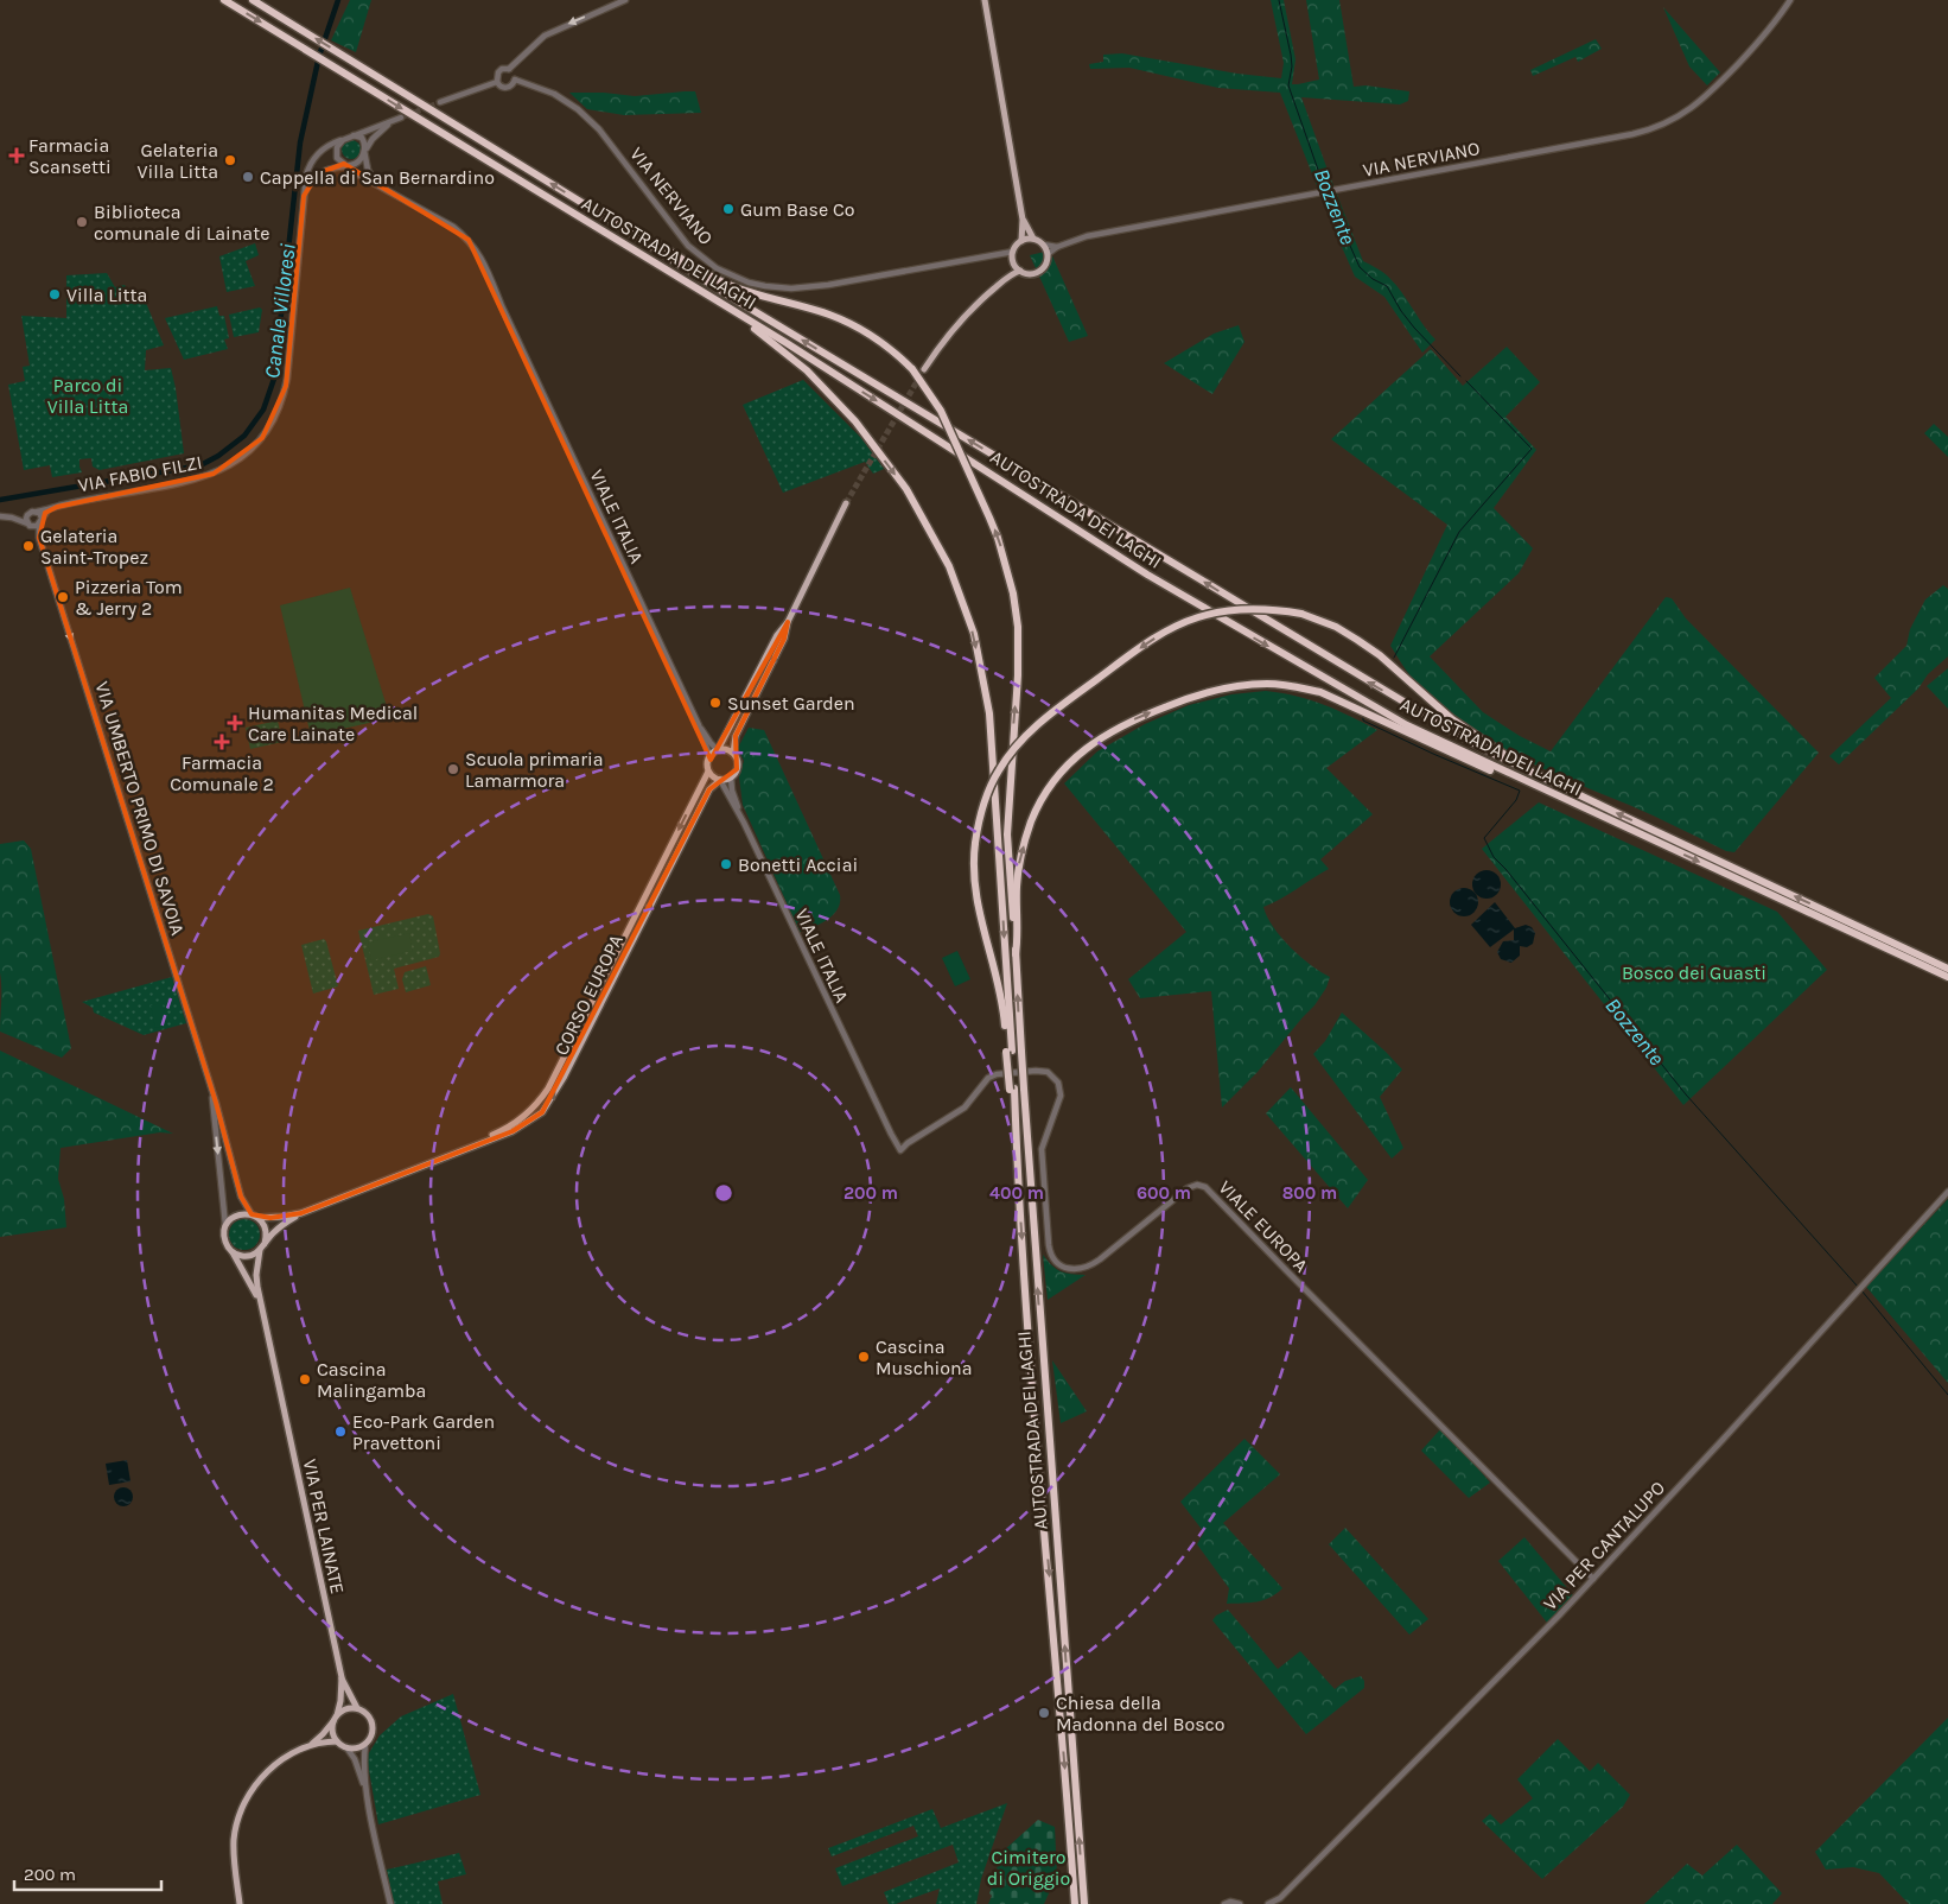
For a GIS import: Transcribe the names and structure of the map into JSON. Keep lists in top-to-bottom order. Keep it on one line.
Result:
{"streets":{"highway":["AUTOSTRADA DEI LAGHI"],"main road":["CORSO EUROPA","VIA PER LAINATE"],"street":["VIA NERVIANO","VIA FABIO FILZI","VIALE ITALIA","VIA UMBERTO PRIMO DI SAVOIA","VIALE EUROPA","VIA PER CANTALUPO"]},"crossings":[["VIA FABIO FILZI","VIALE ITALIA"],["VIA FABIO FILZI","VIA UMBERTO PRIMO DI SAVOIA"],["VIALE ITALIA","CORSO EUROPA"],["VIALE ITALIA","VIALE EUROPA"],["VIA UMBERTO PRIMO DI SAVOIA","CORSO EUROPA"],["VIALE EUROPA","VIA PER CANTALUPO"]],"one_way":["VIA UMBERTO PRIMO DI SAVOIA"],"water":["Bozzente","Canale Villoresi"],"parks":["Parco di Villa Litta","Bosco dei Guasti","Cimitero di Origgio"],"places":{"health":["Farmacia Scansetti","Humanitas Medical Care Lainate","Farmacia Comunale 2"],"other":["Gelateria Villa Litta","Cappella di San Bernardino","Gum Base Co","Biblioteca comunale di Lainate","Villa Litta","Gelateria Saint-Tropez","Pizzeria Tom & Jerry 2","Sunset Garden","Scuola primaria Lamarmora","Bonetti Acciai","Cascina Muschiona","Cascina Malingamba","Eco-Park Garden Pravettoni","Chiesa della Madonna del Bosco"]},"scale_bar":"200 m","rings":["200 m","400 m","600 m","800 m"]}
